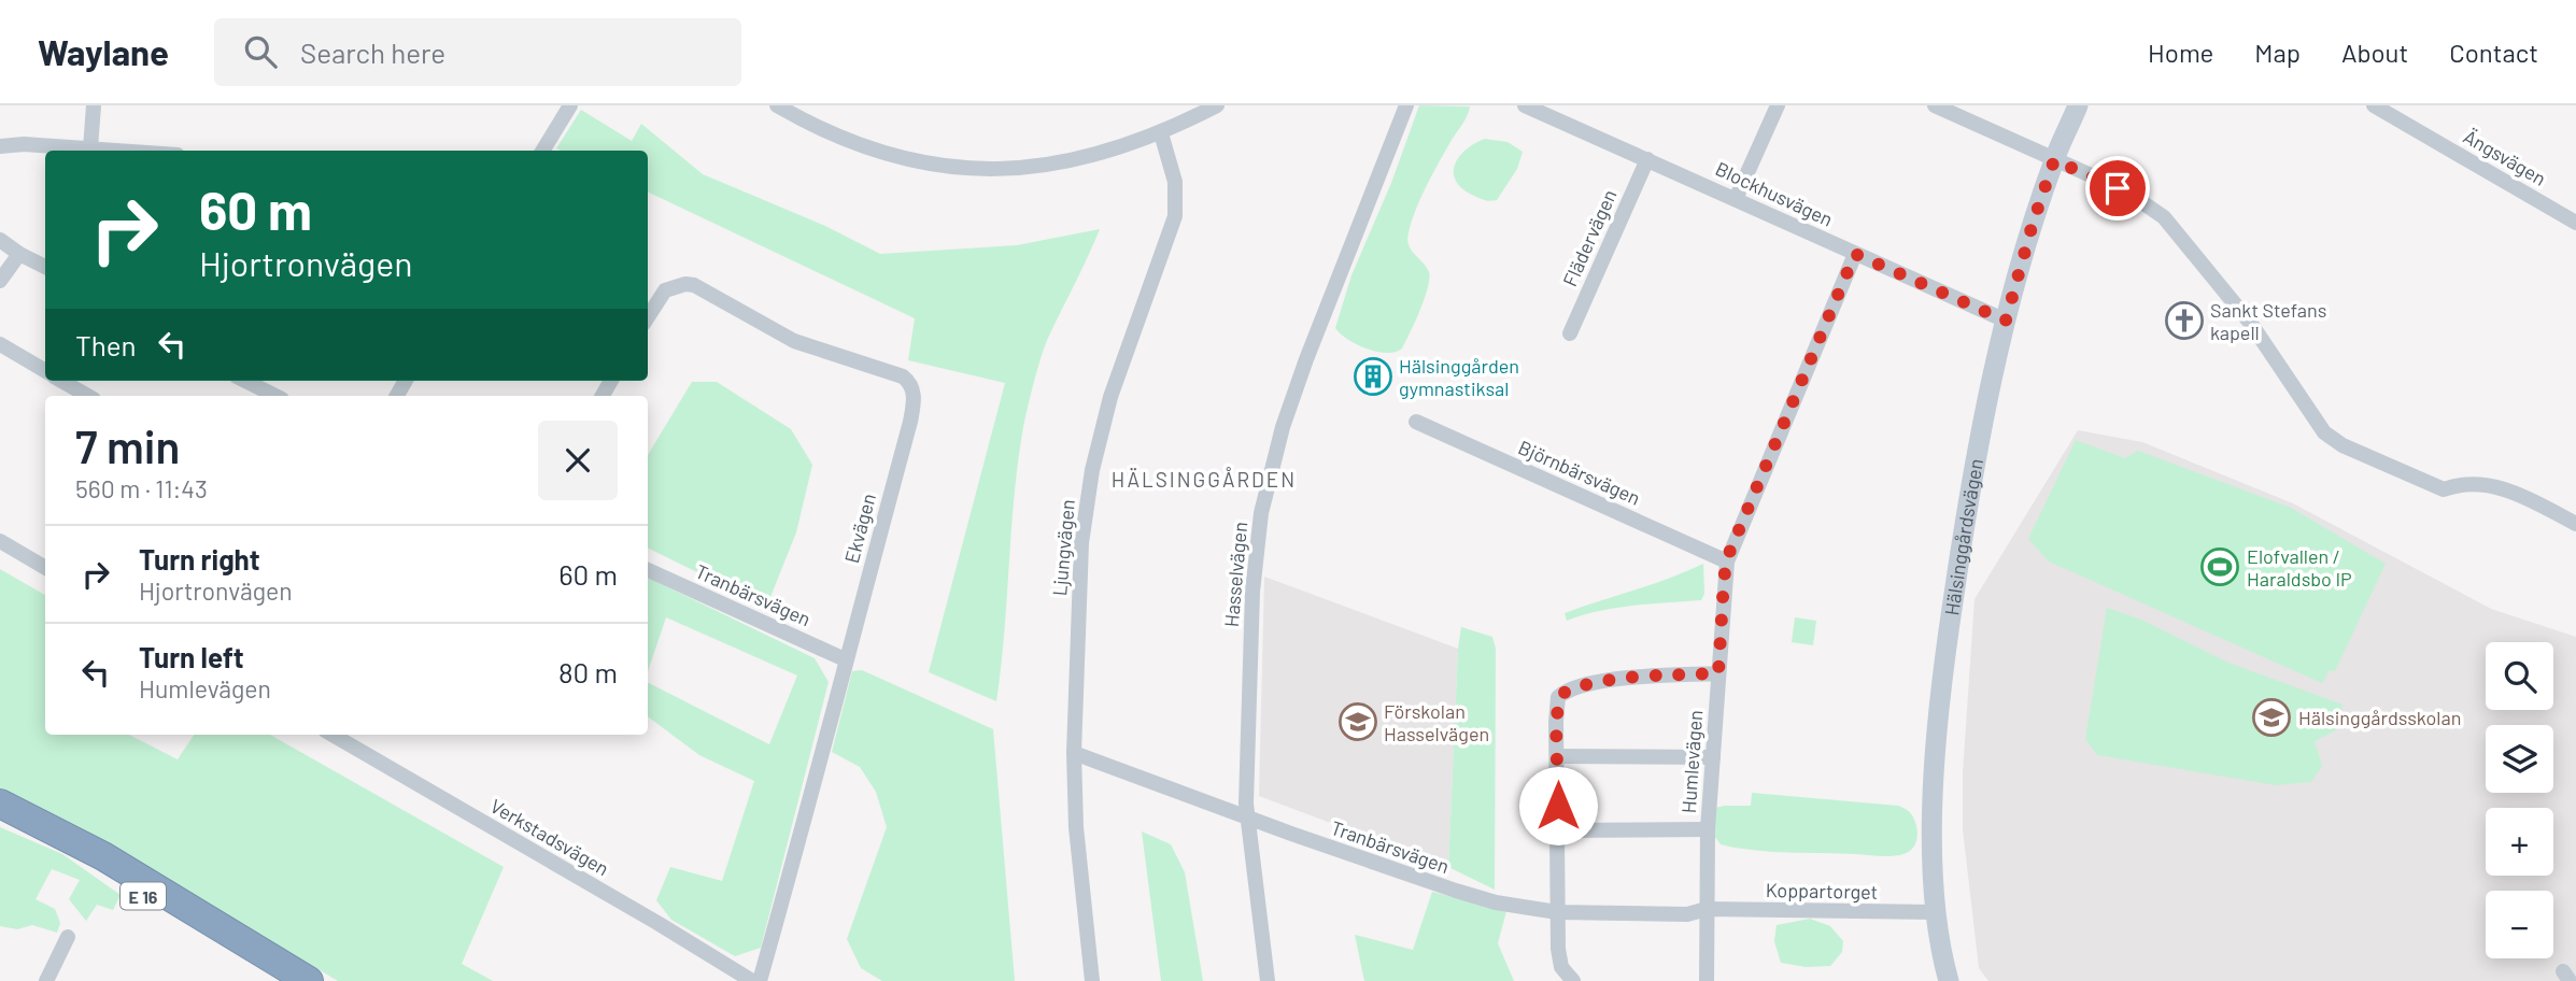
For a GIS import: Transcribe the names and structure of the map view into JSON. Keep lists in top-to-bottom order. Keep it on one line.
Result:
{"streets":{"highway":["E 16"],"street":["Ängsvägen","Blockhusvägen","Flädervägen","Björnbärsvägen","Ekvägen","Hälsinggårdsvägen","Ljungvägen","Hasselvägen","Tranbärsvägen","Humlevägen","Verkstadsvägen","Koppartorget"]},"crossings":[["Blockhusvägen","Flädervägen"],["Blockhusvägen","Hälsinggårdsvägen"],["Blockhusvägen","Humlevägen"],["Björnbärsvägen","Humlevägen"],["Ekvägen","Tranbärsvägen"],["Hälsinggårdsvägen","Koppartorget"],["Ljungvägen","Tranbärsvägen"],["Hasselvägen","Tranbärsvägen"],["Tranbärsvägen","Humlevägen"],["Tranbärsvägen","Koppartorget"],["Humlevägen","Koppartorget"]],"districts":["HÄLSINGGÅRDEN"],"places":{"church":["Sankt Stefans kapell"],"building":["Hälsinggården gymnastiksal"],"sports":["Elofvallen / Haraldsbo IP"],"school or university":["Hälsinggårdsskolan","Förskolan Hasselvägen"]},"page":{"header":"Waylane","search":"Search here","nav":["Home","Map","About","Contact"],"turn":["60 m","Hjortronvägen"],"then":"Then","heading":["7 min","560 m · 11:43"],"list":[{"name":"Turn right","note":"Hjortronvägen","value":"60 m"},{"name":"Turn left","note":"Humlevägen","value":"80 m"}],"map_buttons":["+","−"]}}
